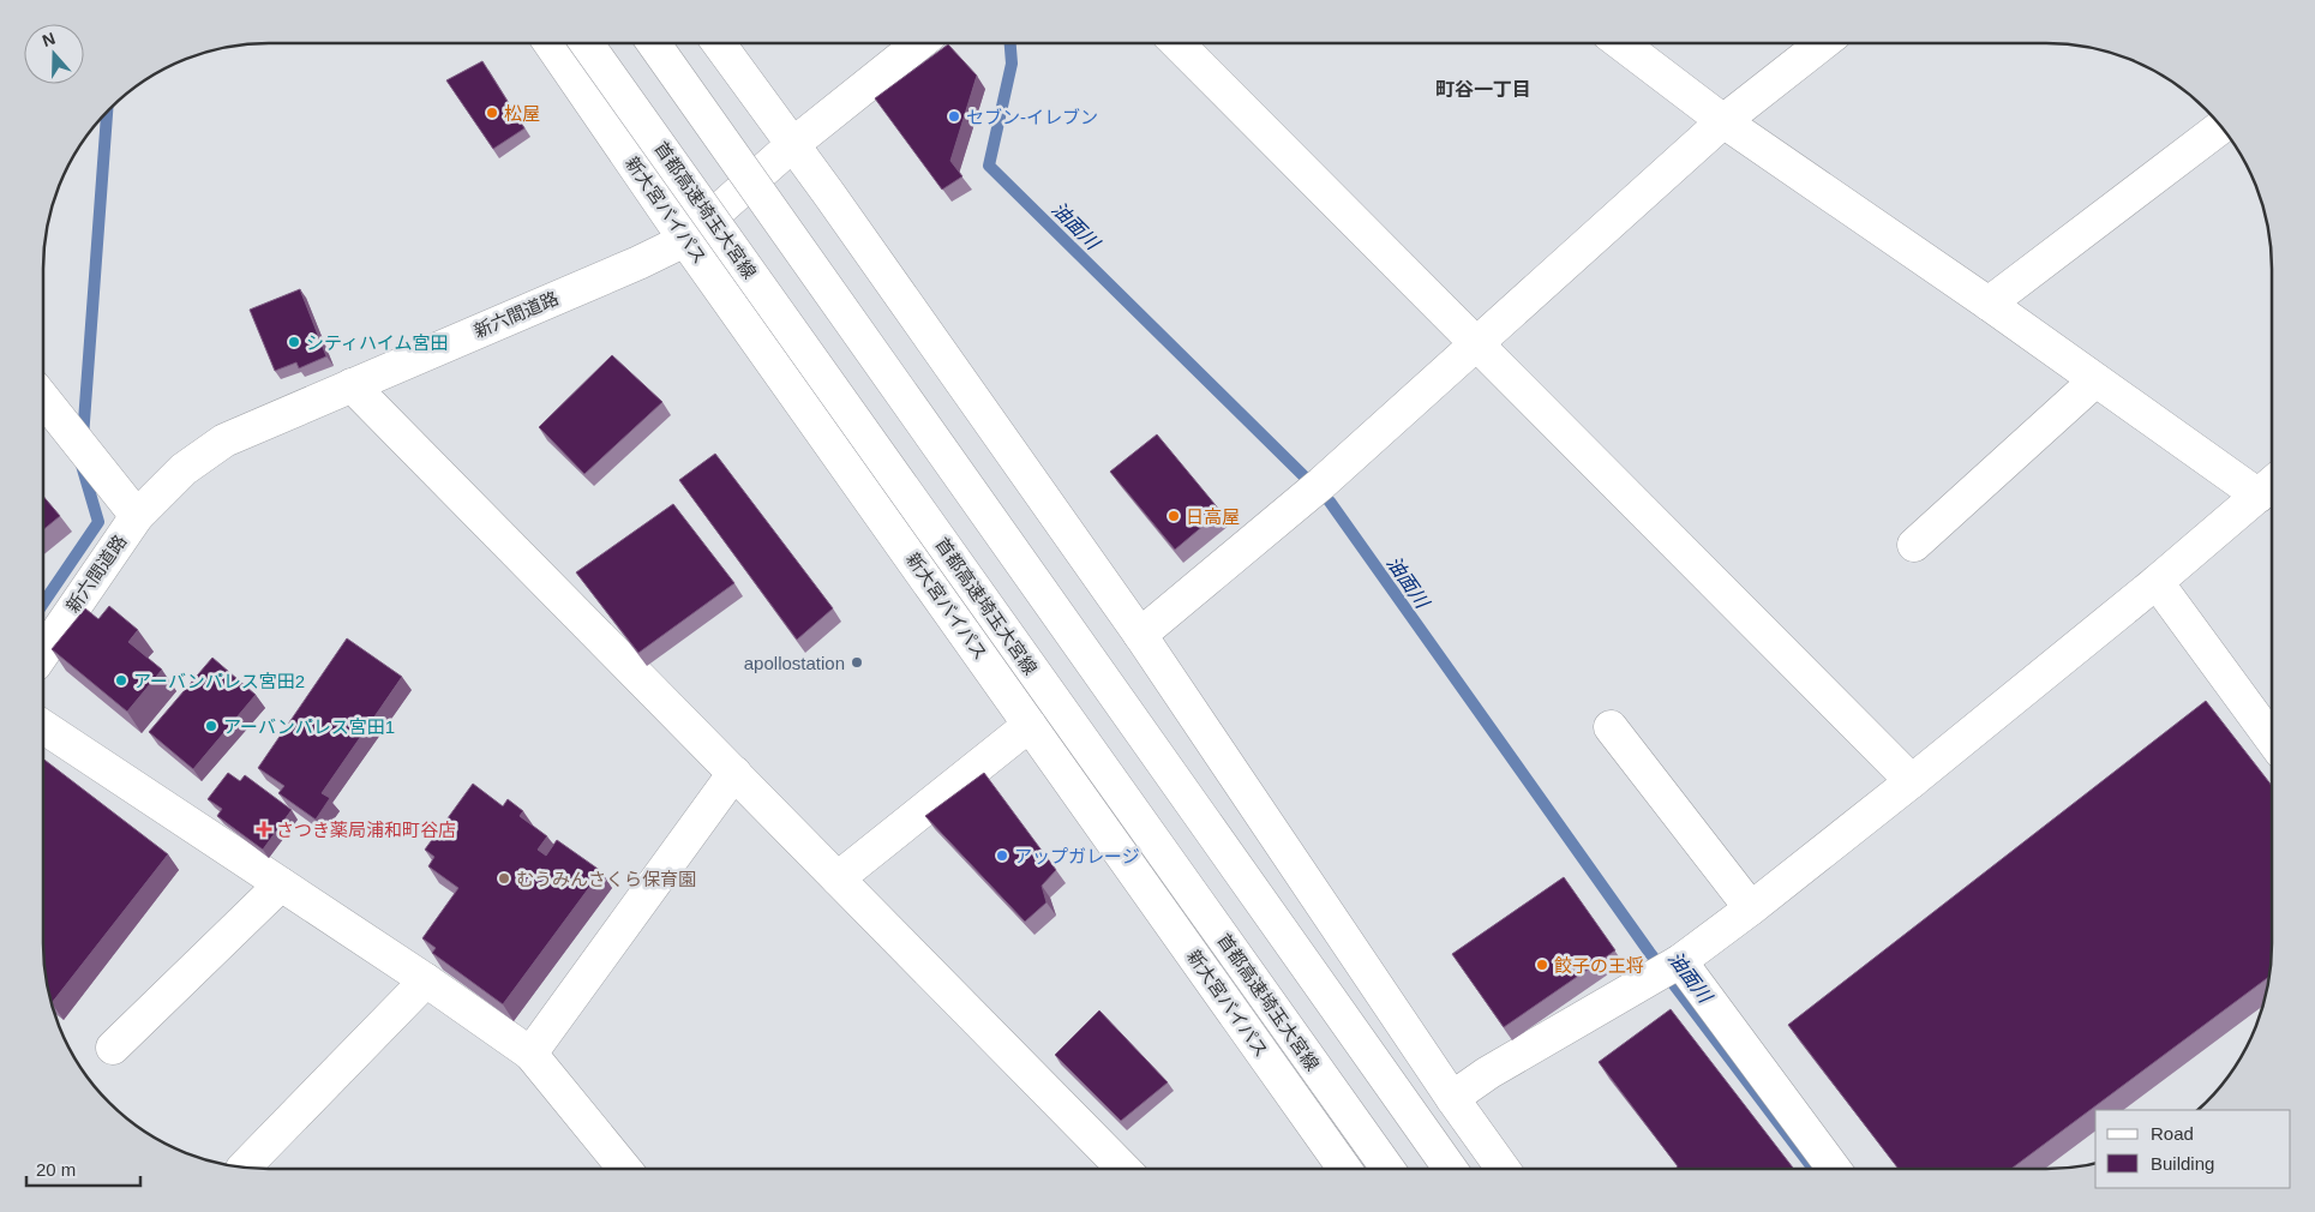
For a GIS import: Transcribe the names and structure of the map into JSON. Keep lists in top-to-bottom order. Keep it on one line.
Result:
{"streets":{"main road":["新大宮バイパス","首都高速埼玉大宮線","新六間道路"]},"crossings":[["新大宮バイパス","新六間道路"]],"districts":["町谷一丁目"],"water":["油面川"],"places":{"other":["松屋","セブン-イレブン","シティハイム宮田","日高屋","apollostation","アーバンパレス宮田2","アーバンパレス宮田1","アップガレージ","むうみんさくら保育園","餃子の王将"],"health":["さつき薬局浦和町谷店"]},"legend":["Road","Building"],"scale_bar":"20 m","north":"top"}
